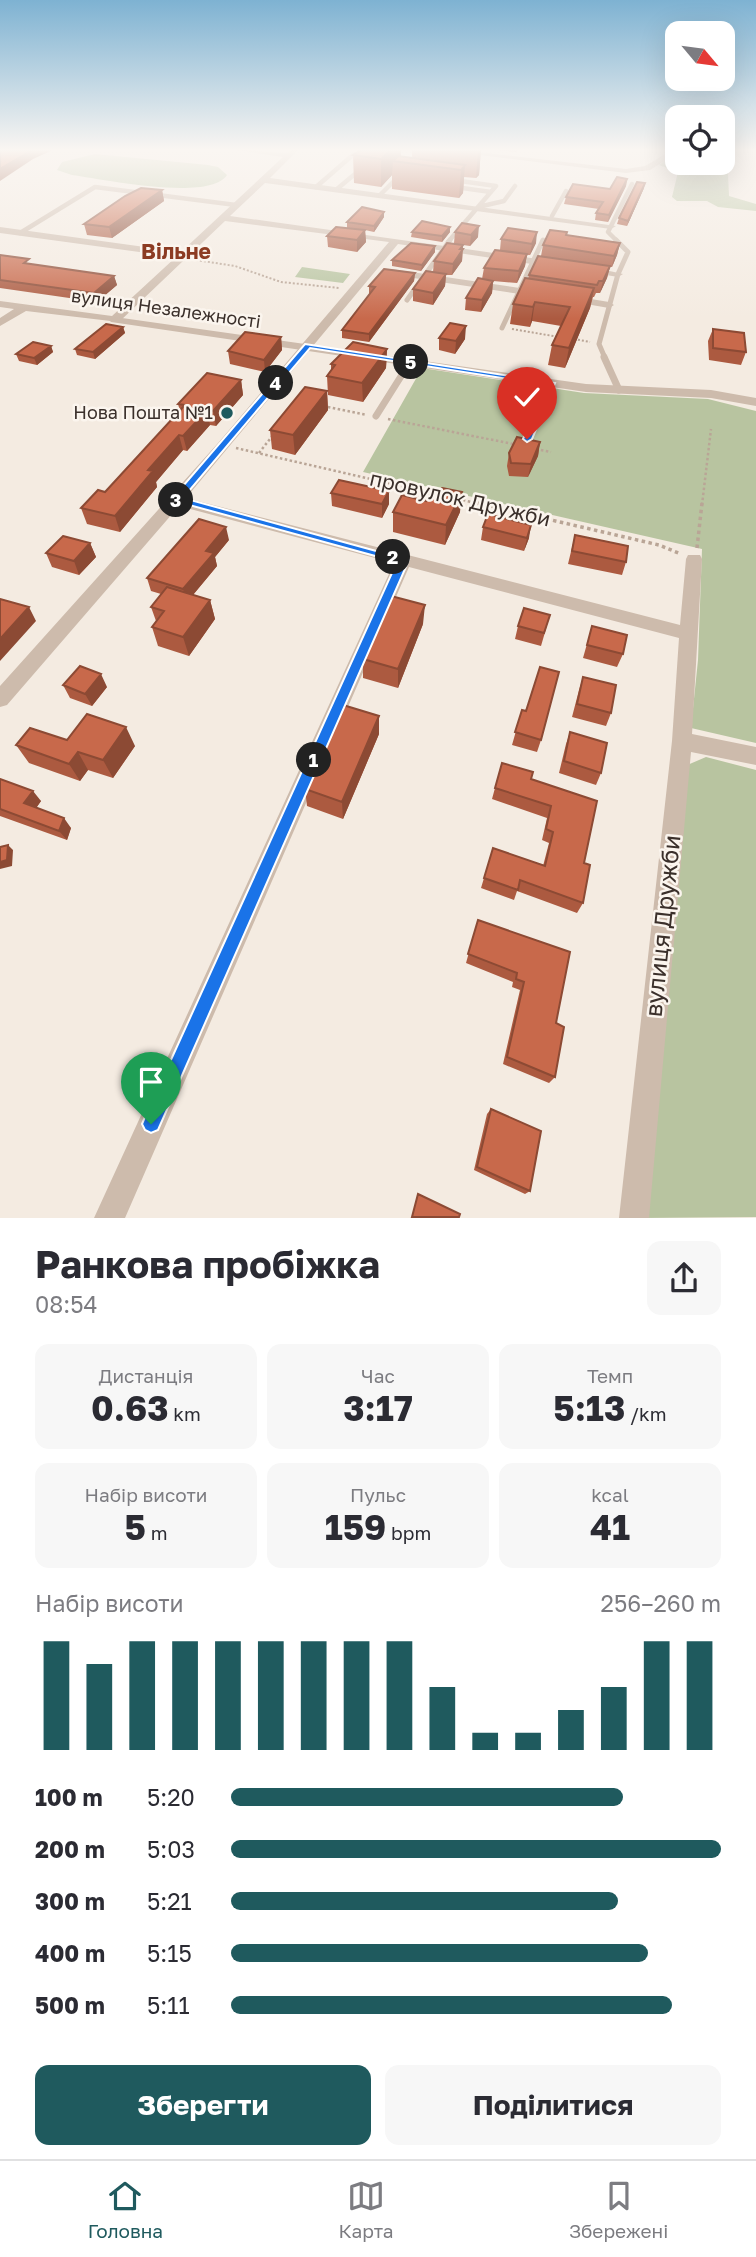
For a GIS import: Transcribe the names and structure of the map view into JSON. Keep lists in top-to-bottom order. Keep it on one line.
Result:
{"streets":{"street":["вулиця Незалежності","вулиця Дружби"],"path":["провулок Дружби"]},"crossings":[["провулок Дружби","вулиця Дружби"]],"districts":["Вільне"],"places":["Нова Пошта №1"],"north":"bottom right","page":{"pins":["5","4","3","2","1"],"heading":["Ранкова пробіжка","08:54"],"stats":[["Дистанція","0.63 km"],["Час","3:17"],["Темп","5:13 /km"],["Набір висоти","5 m"],["Пульс","159 bpm"],["kcal","41"]],"chart":["Набір висоти","256–260 m"],"list":[{"name":"100 m","note":"5:20"},{"name":"200 m","note":"5:03"},{"name":"300 m","note":"5:21"},{"name":"400 m","note":"5:15"},{"name":"500 m","note":"5:11"}],"buttons":["Зберегти","Поділитися"],"tabs":["Головна","Карта","Збережені"]}}
